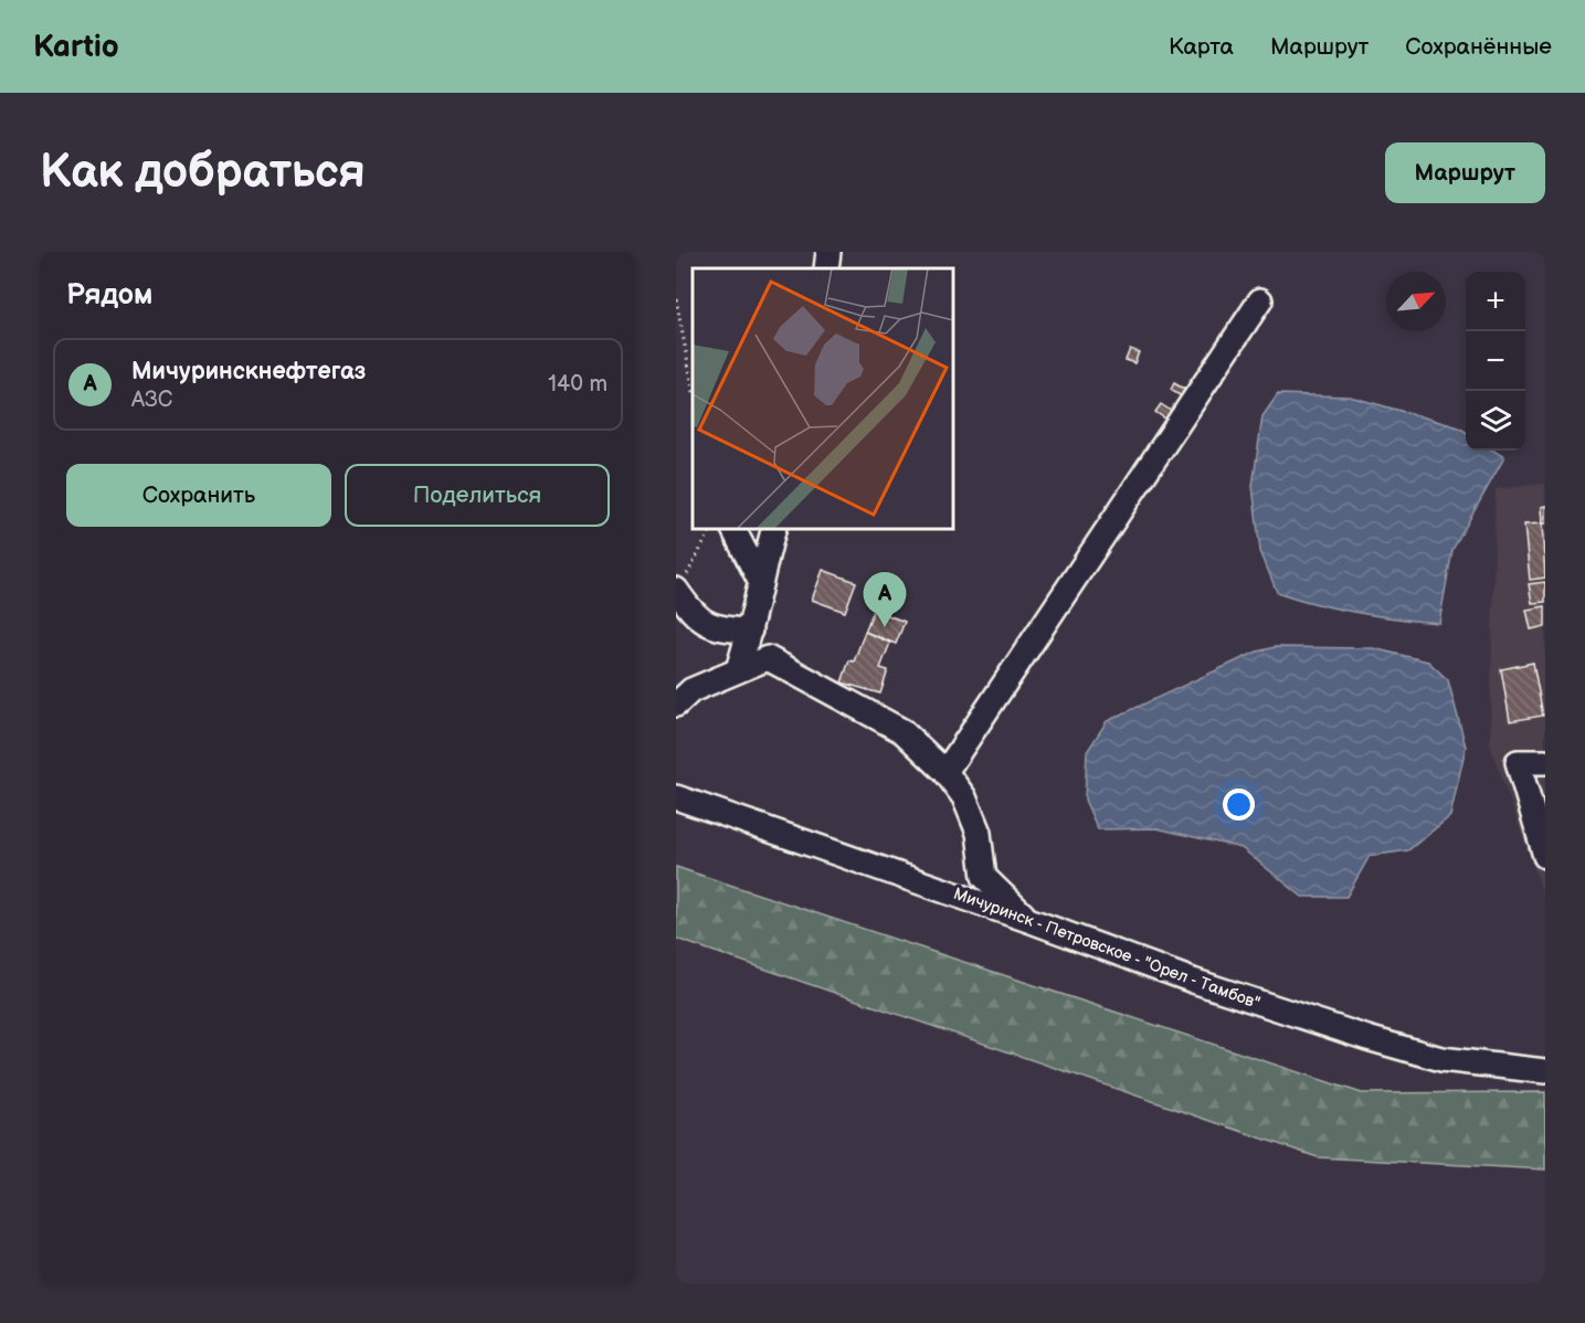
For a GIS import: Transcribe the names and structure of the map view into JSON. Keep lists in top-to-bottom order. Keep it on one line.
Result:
{"streets":{"street":["Мичуринск - Петровское - \"Орел - Тамбов\""]},"north":"top right","page":{"header":"Kartio","nav":["Карта","Маршрут","Сохранённые"],"buttons":["Маршрут",["Сохранить","Поделиться"]],"title":"Как добраться","heading":"Рядом","map_buttons":["+","−"],"list":[{"mark":"A","name":"Мичуринскнефтегаз","note":"АЗС","value":"140 m"}],"pins":"A"}}
